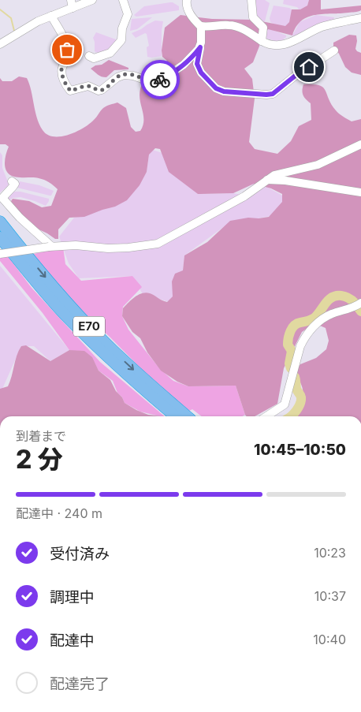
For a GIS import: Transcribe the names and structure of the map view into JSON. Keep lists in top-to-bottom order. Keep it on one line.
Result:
{"streets":{"highway":["E70"]},"page":{"heading":["2 分","到着まで","10:45–10:50"],"bar":"配達中 · 240 m","list":[["受付済み","10:23"],["調理中","10:37"],["配達中","10:40"],"配達完了"]}}
